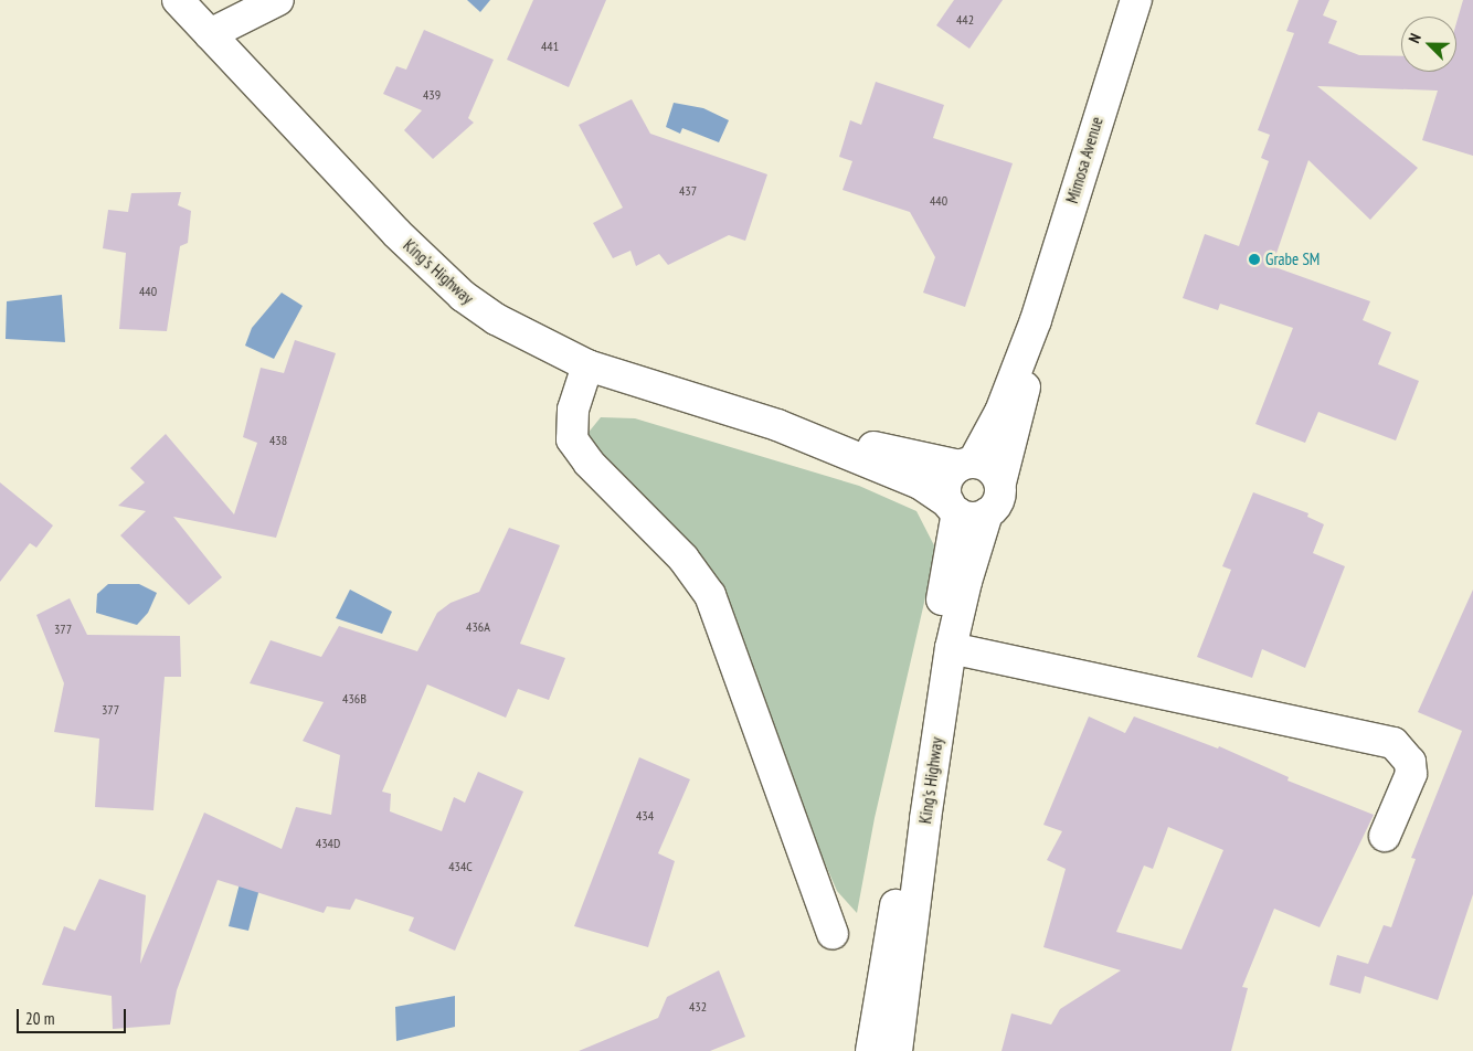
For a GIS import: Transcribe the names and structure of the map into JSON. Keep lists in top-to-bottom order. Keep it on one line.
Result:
{"streets":{"street":["Mimosa Avenue","King's Highway"]},"crossings":[["Mimosa Avenue","King's Highway"]],"places":["Grabe SM"],"house_numbers":["442","441","439","437","440","440","438","436A","377","436B","377","434","434D","434C","432"],"scale_bar":"20 m","north":"top left"}
